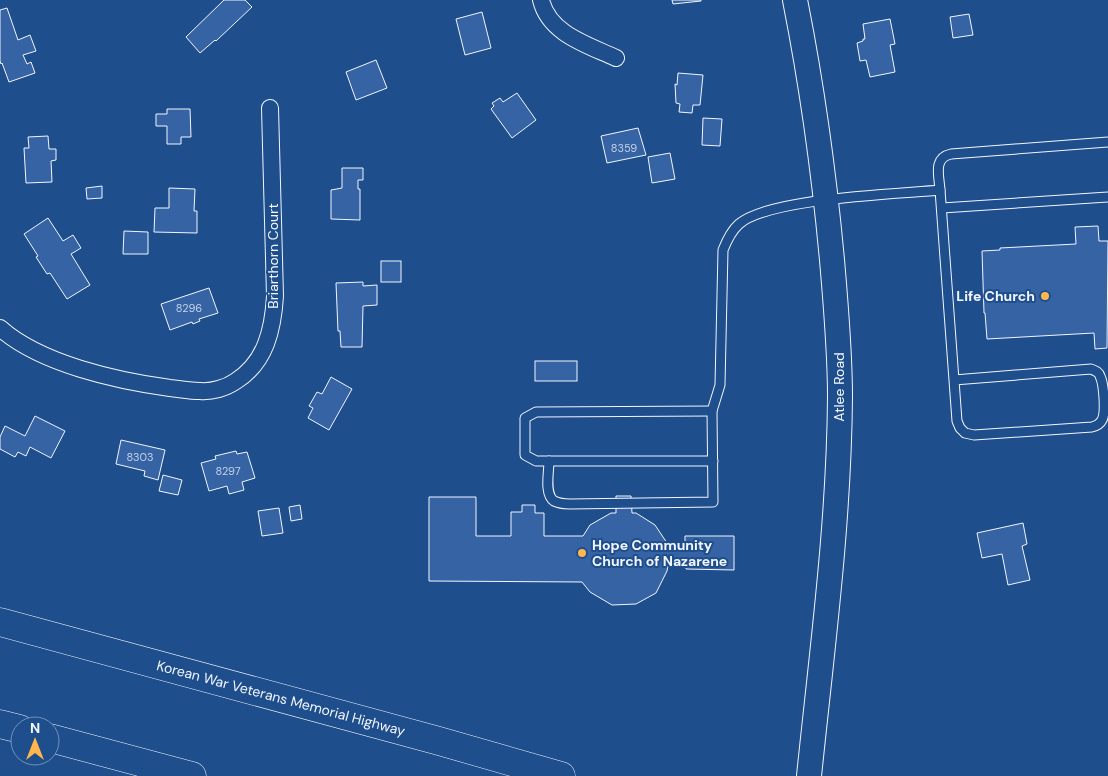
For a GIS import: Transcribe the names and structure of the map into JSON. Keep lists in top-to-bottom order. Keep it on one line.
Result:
{"streets":{"highway":["Korean War Veterans Memorial Highway"],"main road":["Atlee Road"],"street":["Briarthorn Court"]},"places":["Life Church","Hope Community Church of Nazarene"],"house_numbers":["8359","8296","8303","8297"],"north":"top"}
